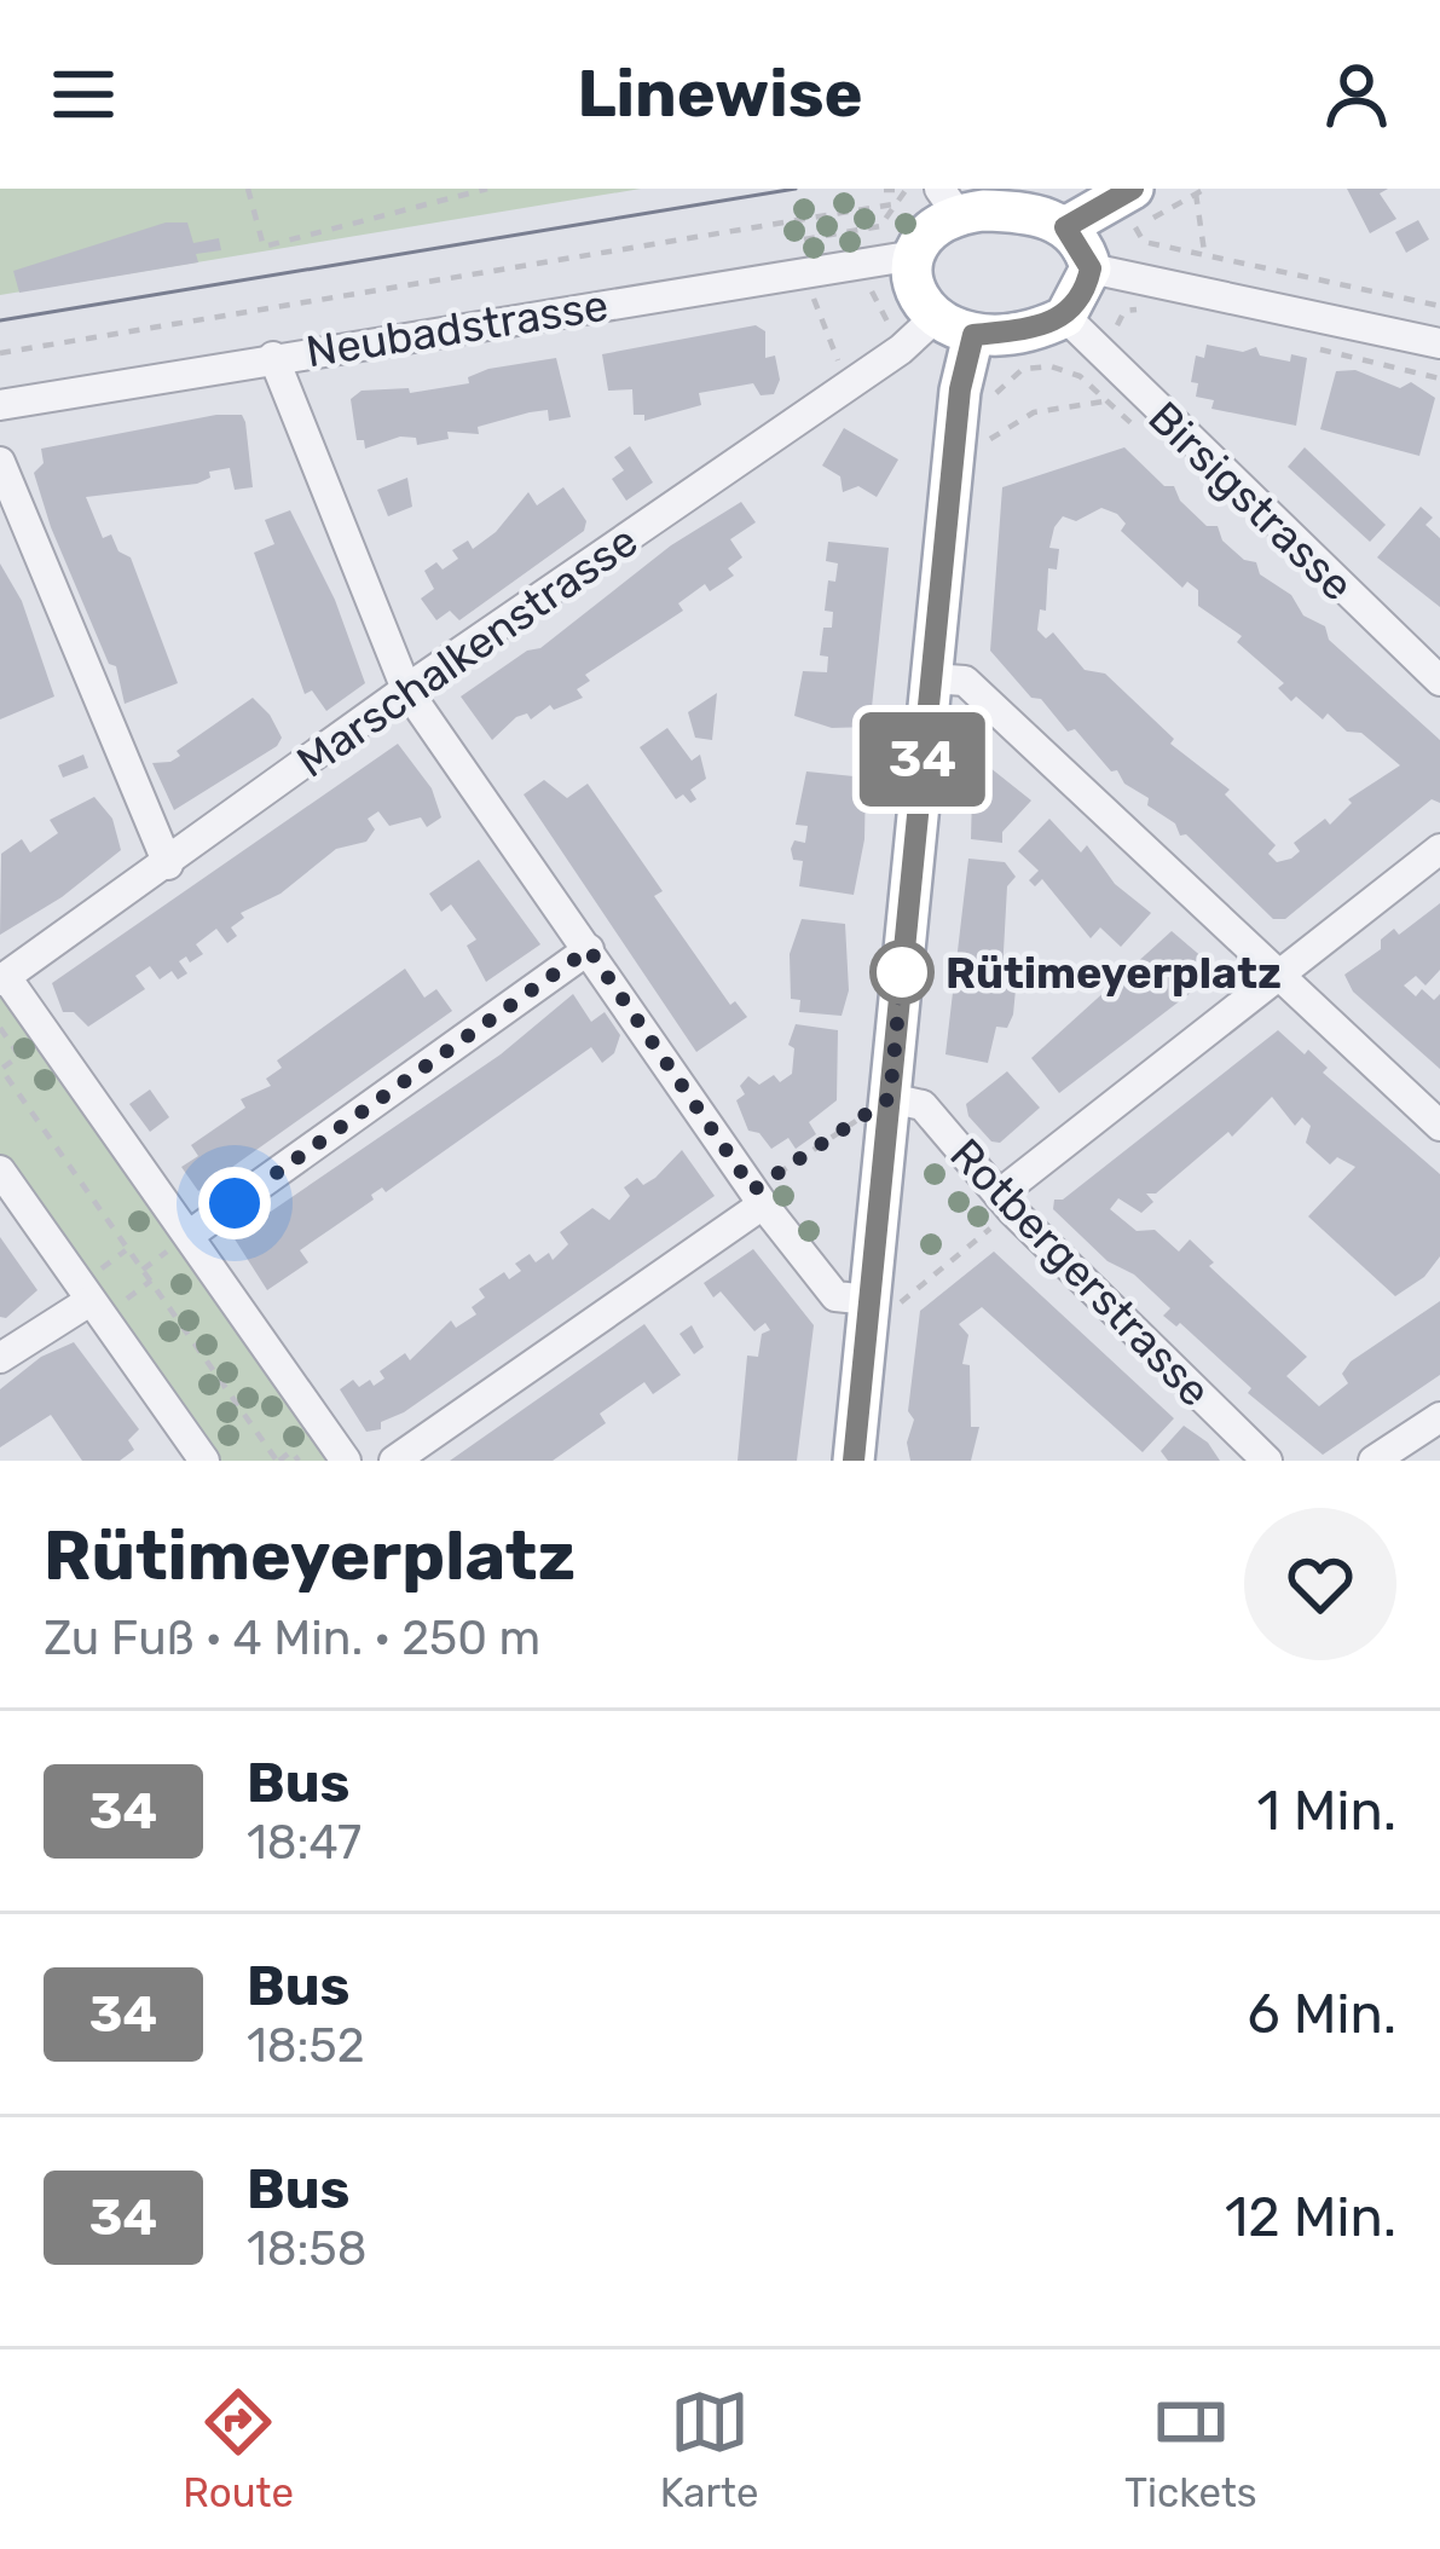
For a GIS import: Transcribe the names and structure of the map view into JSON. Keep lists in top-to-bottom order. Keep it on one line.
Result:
{"streets":{"street":["Neubadstrasse","Birsigstrasse","Marschalkenstrasse","Rotbergerstrasse"]},"crossings":[["Neubadstrasse","Birsigstrasse"],["Neubadstrasse","Marschalkenstrasse"],["Birsigstrasse","Marschalkenstrasse"]],"places":["Rütimeyerplatz"],"lines":["bus line 34"],"page":{"header":"Linewise","on_map":"34","heading":["Rütimeyerplatz","Zu Fuß · 4 Min. · 250 m"],"list":[{"mark":"34","name":"Bus","note":"18:47","value":"1 Min."},{"mark":"34","name":"Bus","note":"18:52","value":"6 Min."},{"mark":"34","name":"Bus","note":"18:58","value":"12 Min."}],"tabs":["Route","Karte","Tickets"]}}
